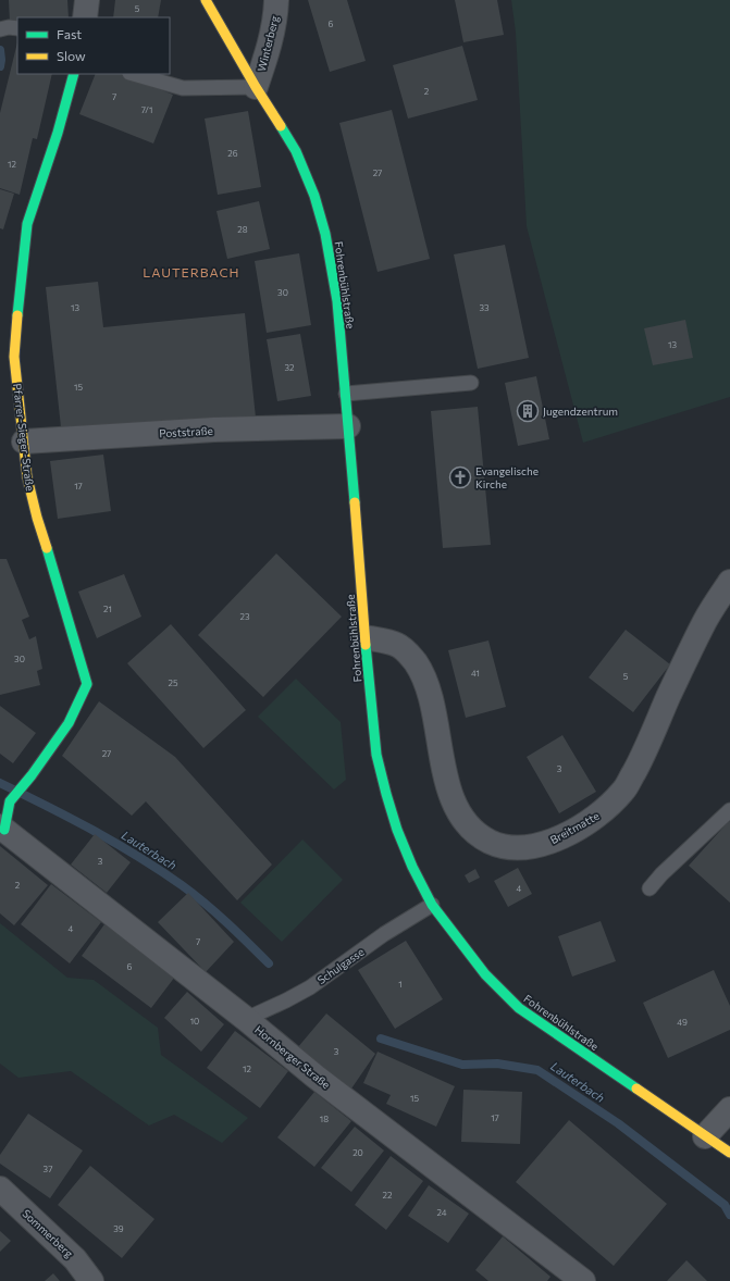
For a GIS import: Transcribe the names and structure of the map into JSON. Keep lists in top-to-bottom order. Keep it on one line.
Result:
{"streets":{"main road":["Fohrenbühlstraße","Pfarrer-Sieger-Straße"],"street":["Winterberg","Poststraße","Breitmatte","Hornberger Straße","Sommerberg"],"lane":["Schulgasse"]},"crossings":[["Winterberg","Fohrenbühlstraße"],["Fohrenbühlstraße","Poststraße"],["Fohrenbühlstraße","Breitmatte"],["Fohrenbühlstraße","Schulgasse"],["Poststraße","Pfarrer-Sieger-Straße"],["Pfarrer-Sieger-Straße","Hornberger Straße"],["Schulgasse","Hornberger Straße"]],"districts":["LAUTERBACH"],"water":["Lauterbach"],"places":{"building":["Jugendzentrum"],"church":["Evangelische Kirche"]},"house_numbers":["5","6","2","7","7/1","26","12","27","28","30","13","33","13","32","15","17","21","23","30","41","5","25","27","3","3","2","4","4","7","6","1","10","49","3","12","15","17","18","20","37","22","24","39"],"legend":["Fast","Slow"]}
